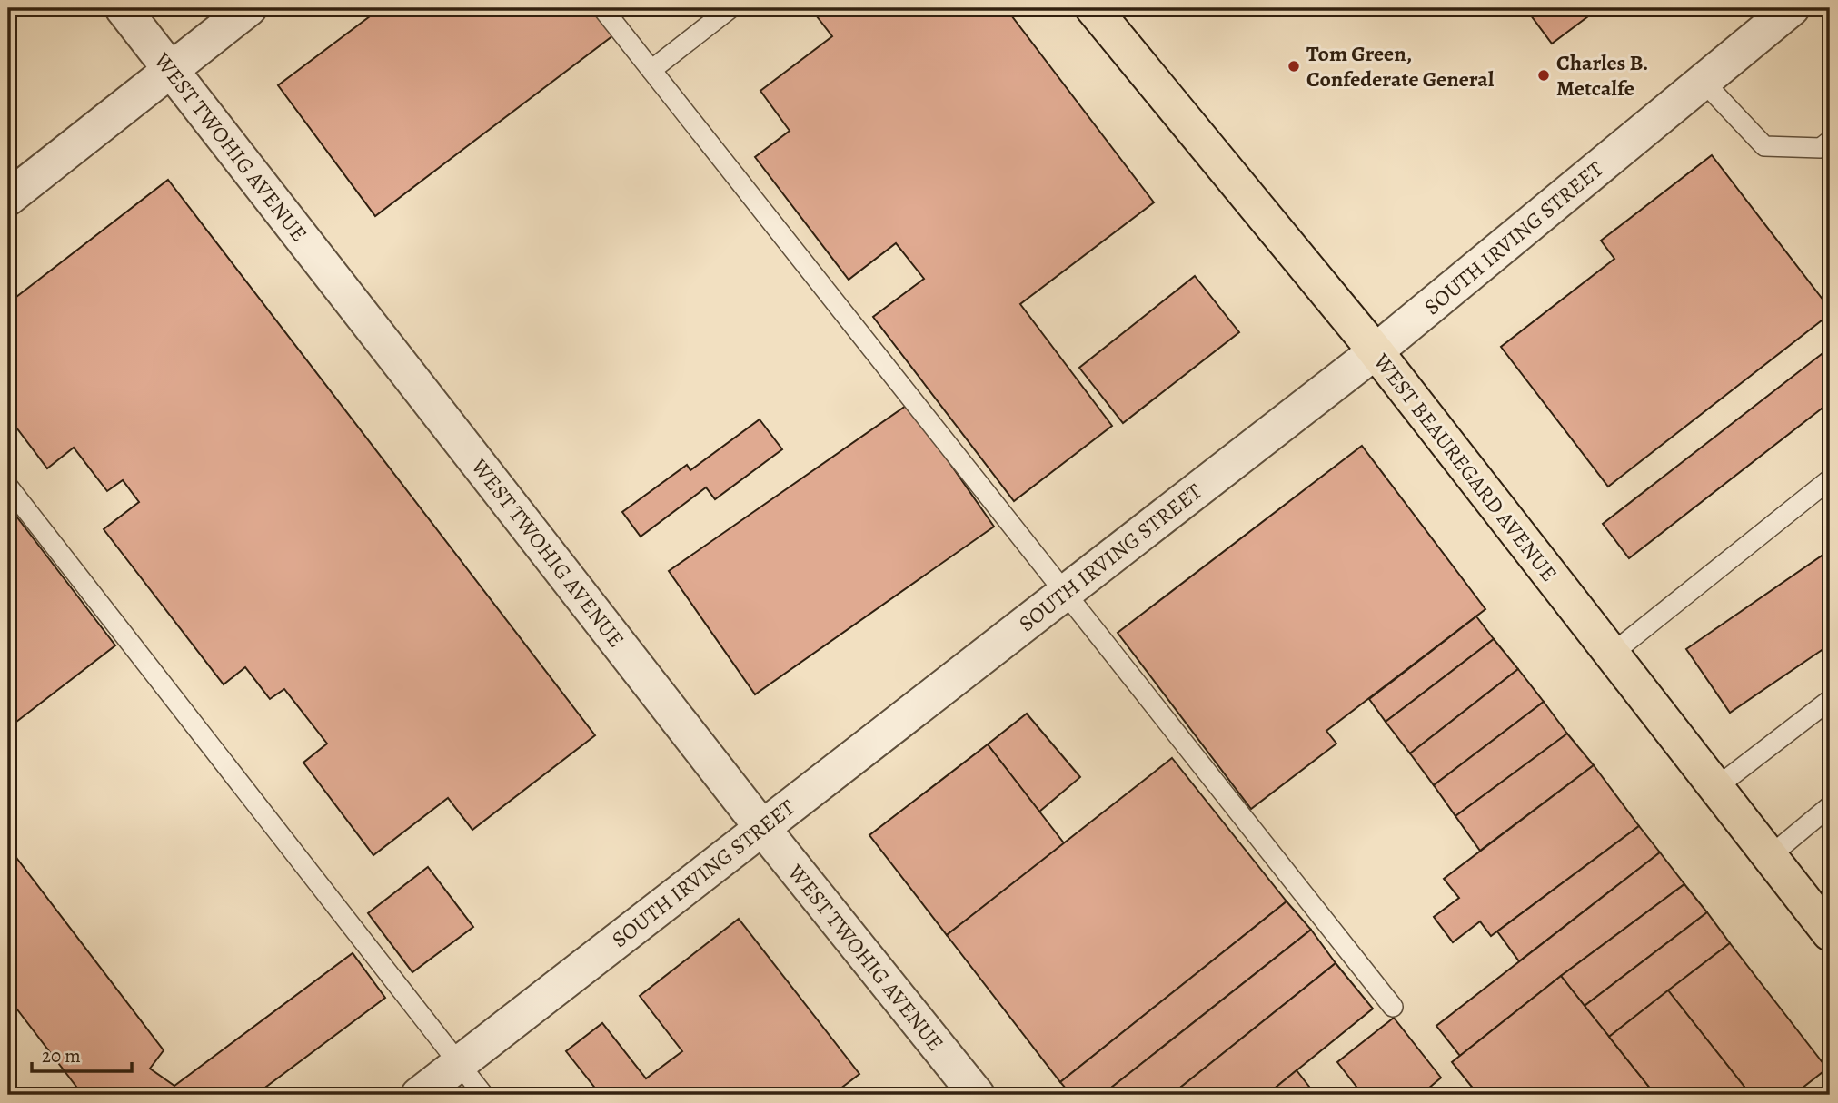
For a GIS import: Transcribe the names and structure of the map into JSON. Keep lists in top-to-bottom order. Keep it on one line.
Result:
{"streets":{"main road":["WEST BEAUREGARD AVENUE"],"street":["WEST TWOHIG AVENUE","SOUTH IRVING STREET"]},"crossings":[["WEST TWOHIG AVENUE","SOUTH IRVING STREET"],["SOUTH IRVING STREET","WEST BEAUREGARD AVENUE"]],"places":["Tom Green, Confederate General","Charles B. Metcalfe"],"scale_bar":"20 m"}
